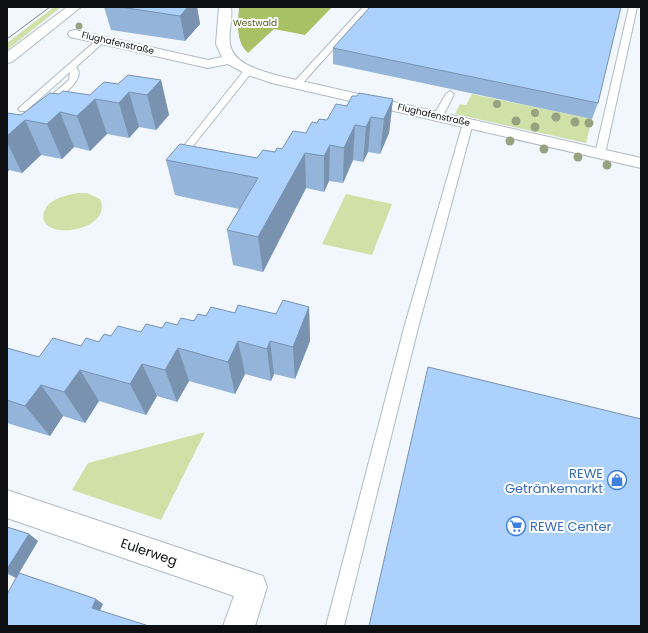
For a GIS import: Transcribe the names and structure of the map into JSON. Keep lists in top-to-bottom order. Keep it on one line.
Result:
{"streets":{"street":["Flughafenstraße","Eulerweg"]},"parks":["Westwald"],"places":{"shop":["REWE Getränkemarkt"],"supermarket":["REWE Center"]}}
